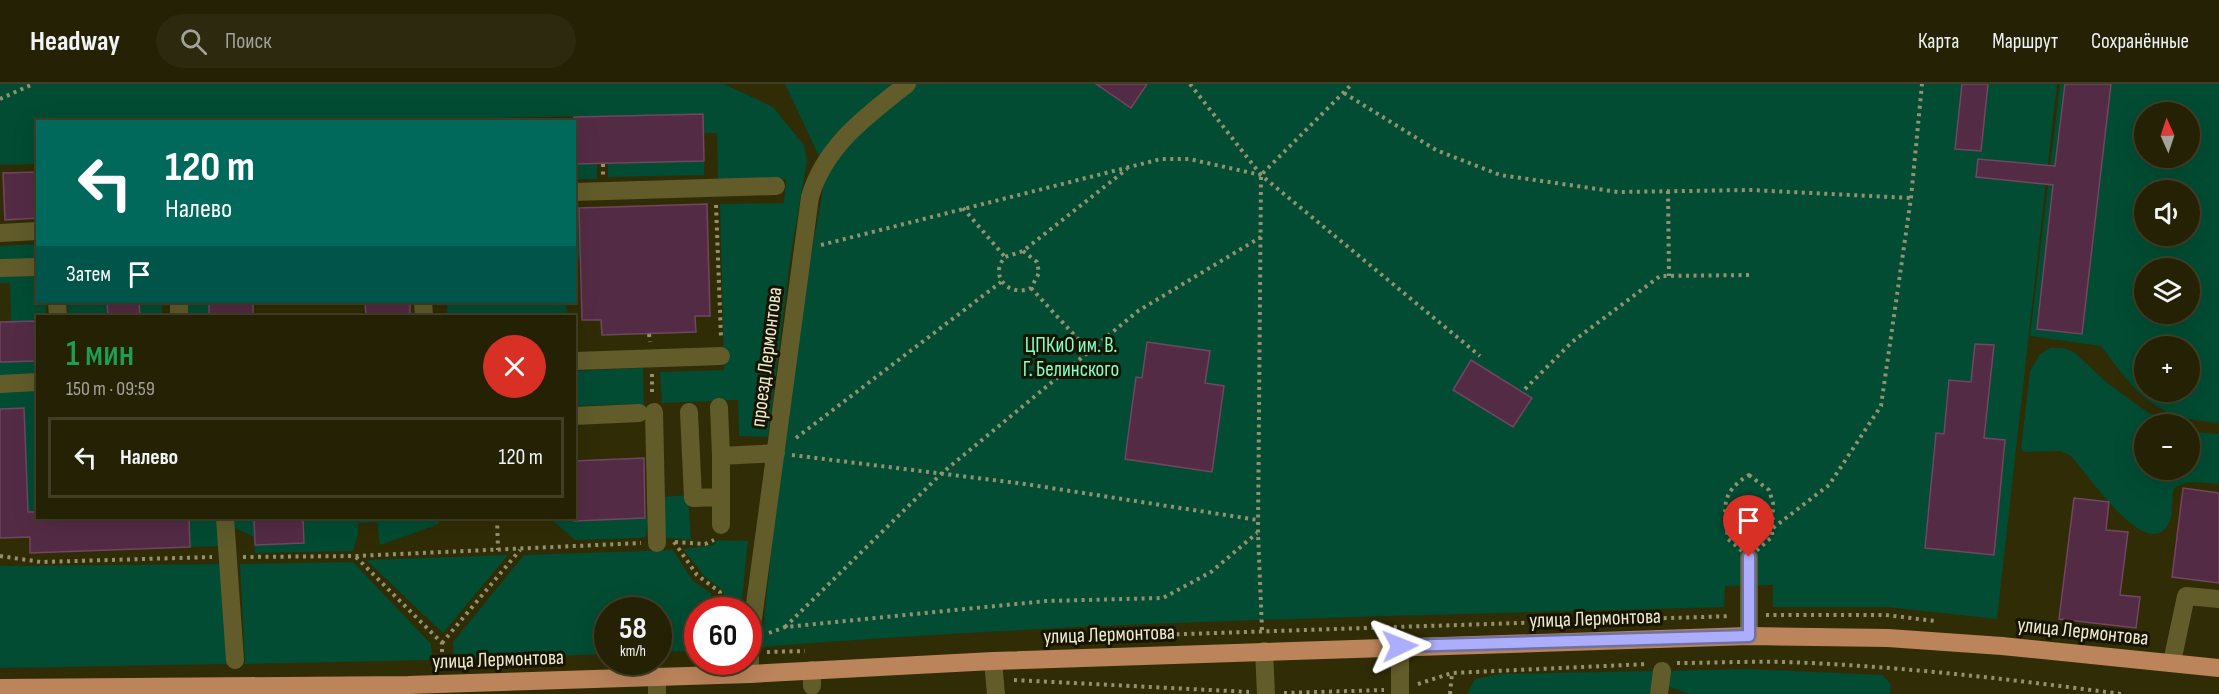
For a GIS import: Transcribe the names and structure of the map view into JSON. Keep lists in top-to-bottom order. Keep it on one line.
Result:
{"streets":{"main road":["улица Лермонтова"],"street":["проезд Лермонтова"]},"parks":["ЦПКиО им. В. Г. Белинского"],"north":"top","page":{"header":"Headway","search":"Поиск","nav":["Карта","Маршрут","Сохранённые"],"map_buttons":["+","−"],"turn":["120 m","Налево"],"then":"Затем","heading":["1 мин","150 m · 09:59"],"list":[{"name":"Налево","value":"120 m"}],"speed":"58 km/h","limit":"60"}}
